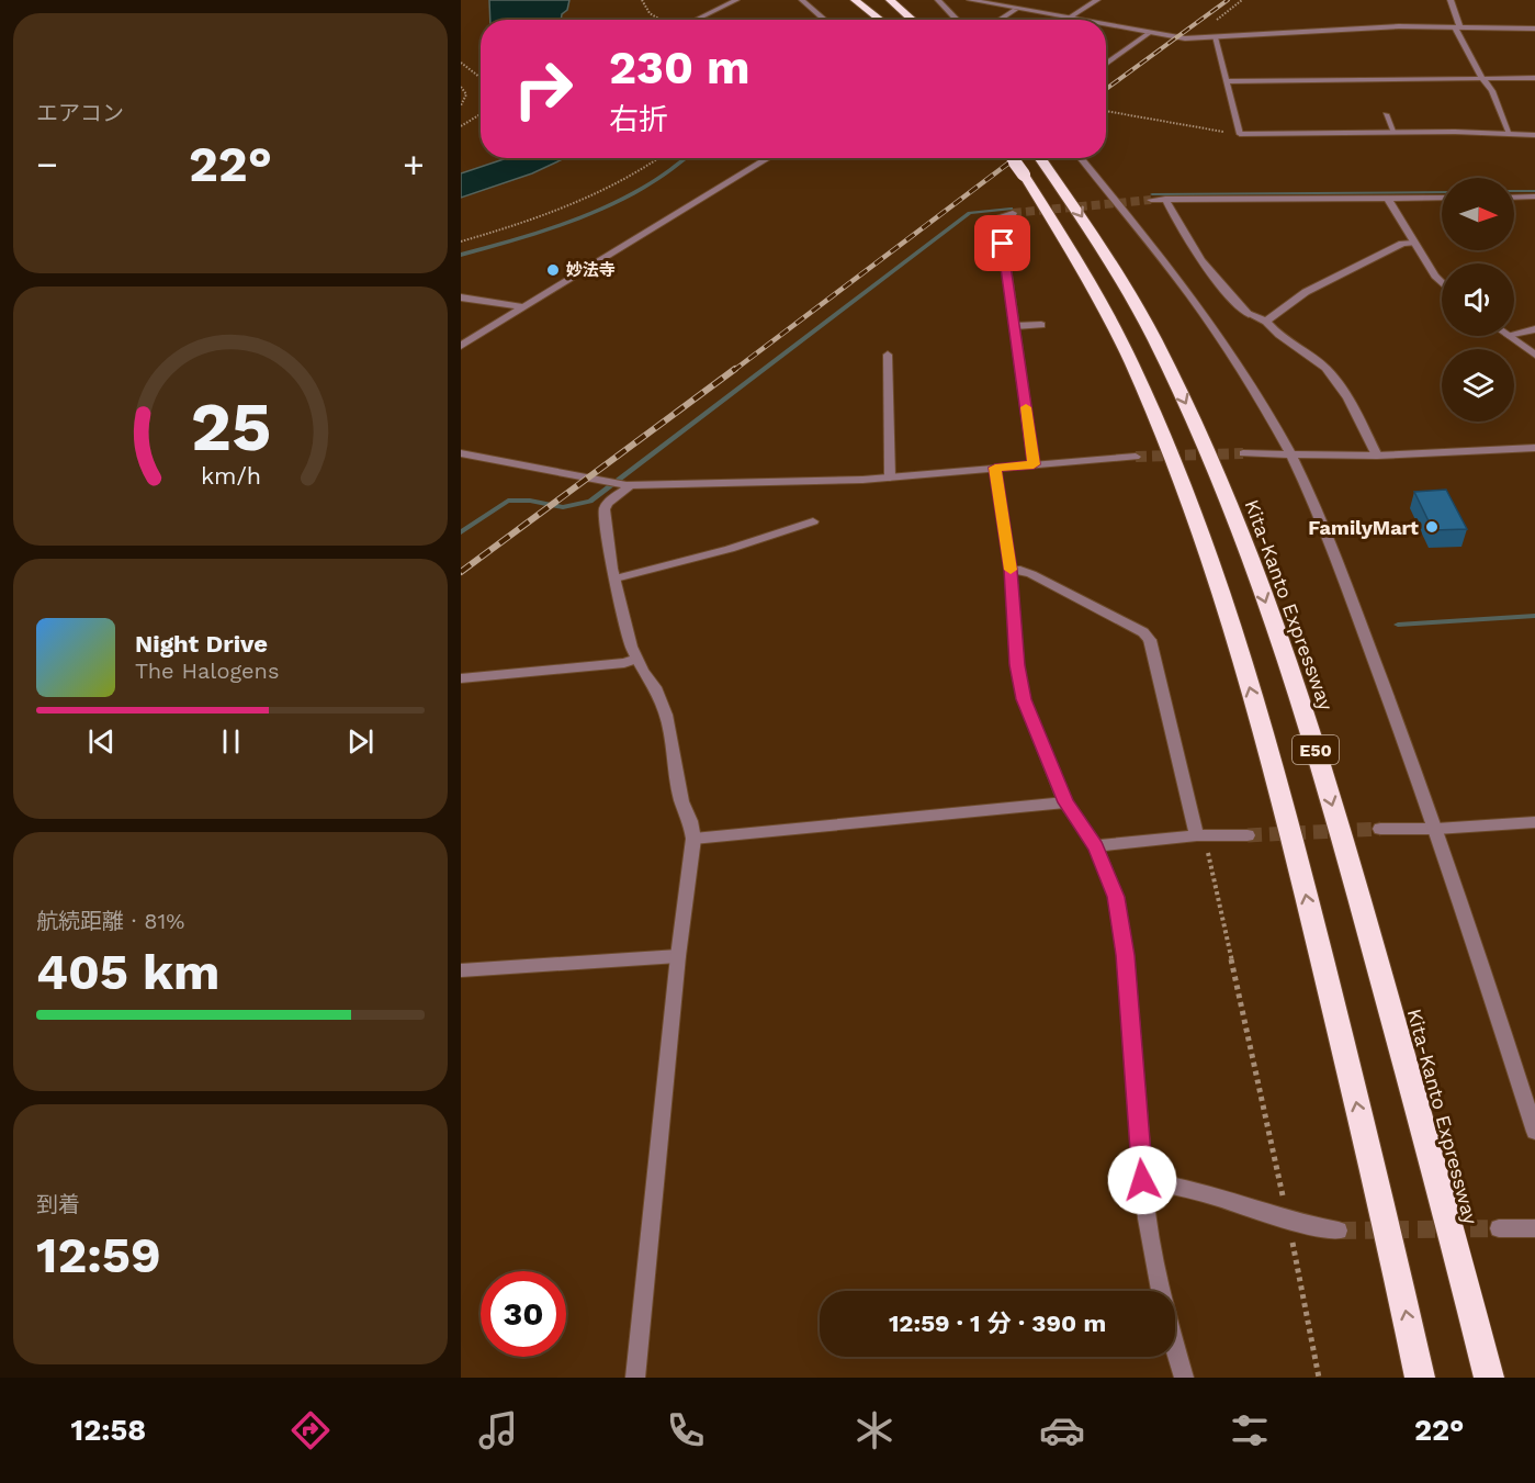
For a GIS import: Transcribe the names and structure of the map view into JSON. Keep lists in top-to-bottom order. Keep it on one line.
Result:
{"streets":{"highway":["Kita-Kanto Expressway","E50"]},"places":["妙法寺","FamilyMart"],"north":"right","page":{"tile":["エアコン",["航続距離 · 81%","405 km"],["到着","12:59"]],"turn":["230 m","右折"],"heat":["−","22°","+"],"song":["Night Drive","The Halogens"],"limit":"30","trip":"12:59 · 1 分 · 390 m","tabs":["12:58","22°"],"gauge":["25","km/h"]}}
